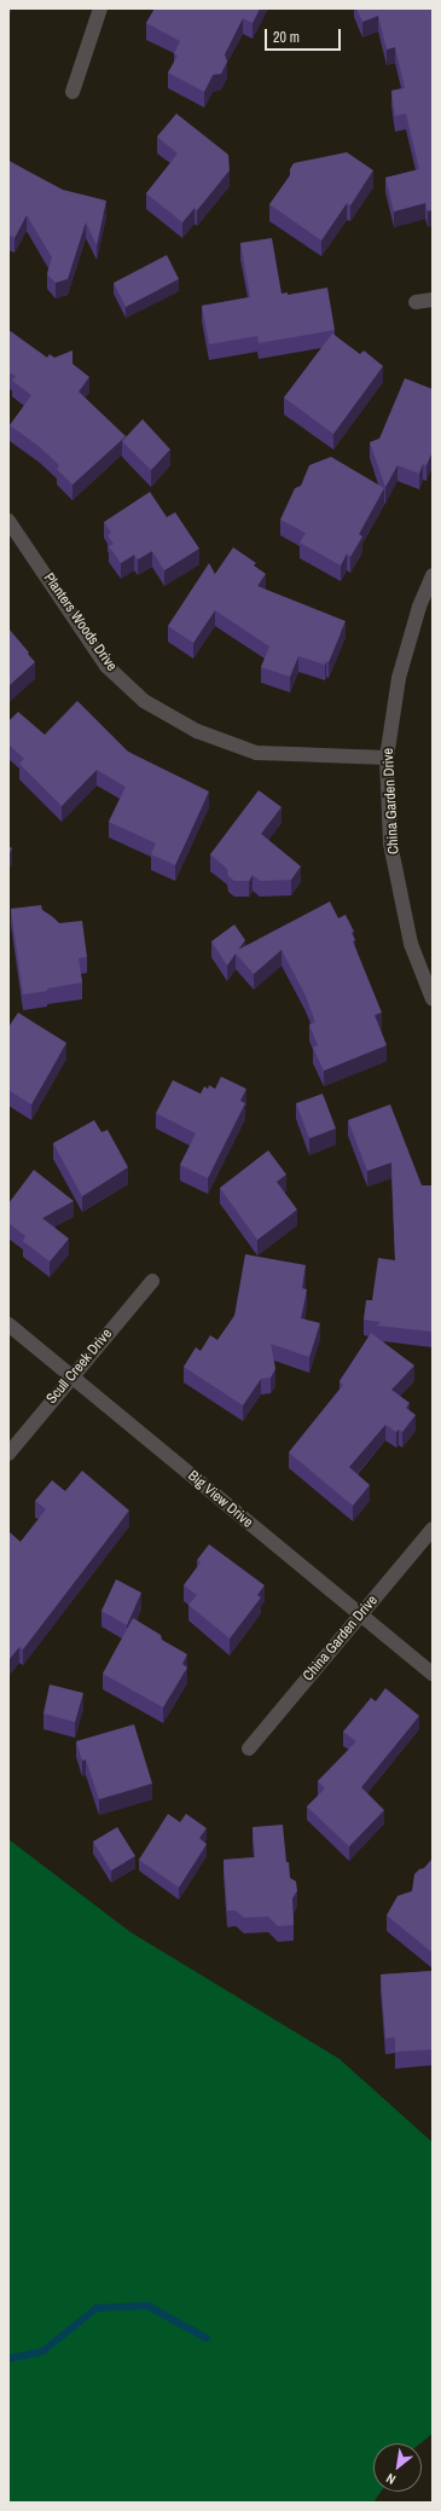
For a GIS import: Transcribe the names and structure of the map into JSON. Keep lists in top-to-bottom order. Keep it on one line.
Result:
{"streets":{"street":["Planters Woods Drive","China Garden Drive","Scull Creek Drive","Big View Drive"]},"crossings":[["Planters Woods Drive","China Garden Drive"],["China Garden Drive","Big View Drive"],["Scull Creek Drive","Big View Drive"]],"scale_bar":"20 m","north":"bottom left"}
